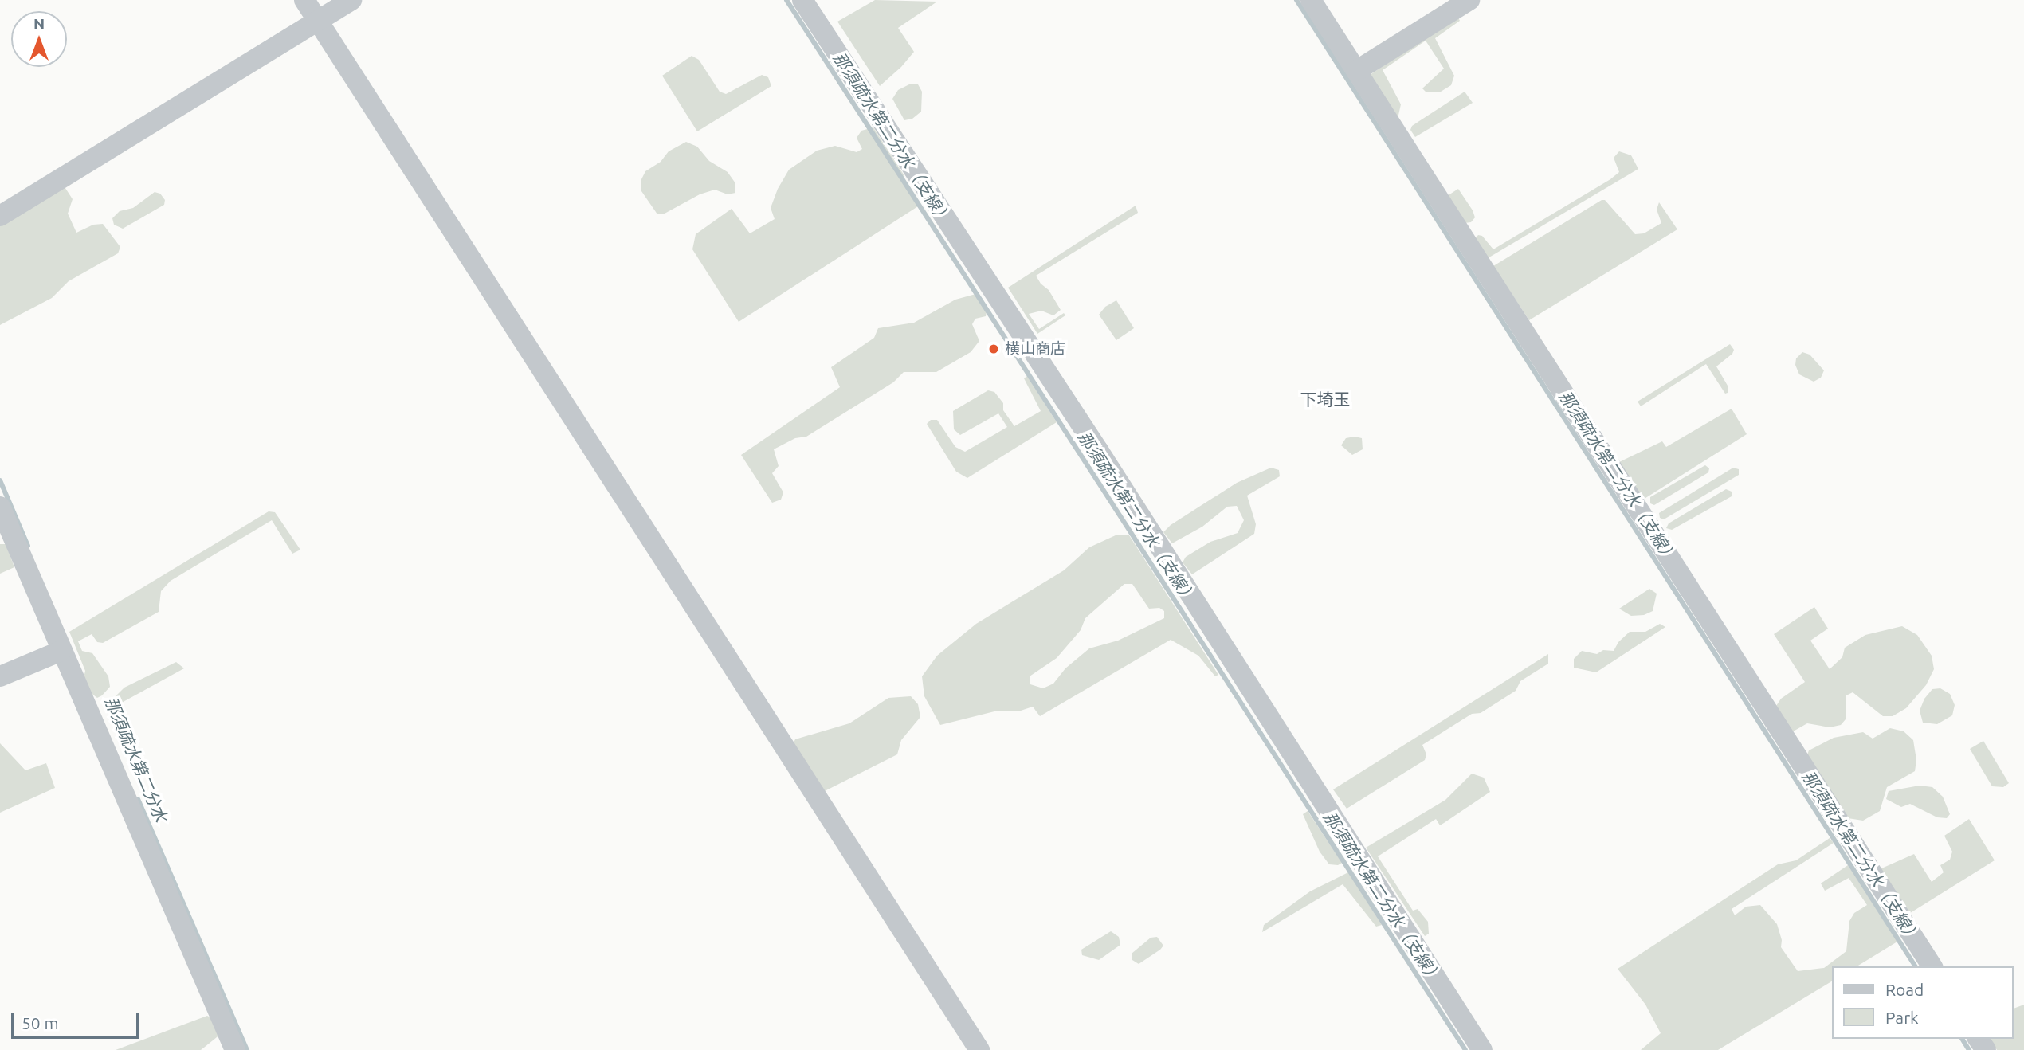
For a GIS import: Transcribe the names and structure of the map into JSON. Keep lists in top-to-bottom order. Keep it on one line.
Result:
{"districts":["下埼玉"],"water":["那須疏水第二分水（支線）","那須疏水第二分水"],"places":["横山商店"],"legend":["Road","Park"],"scale_bar":"50 m","north":"top"}
